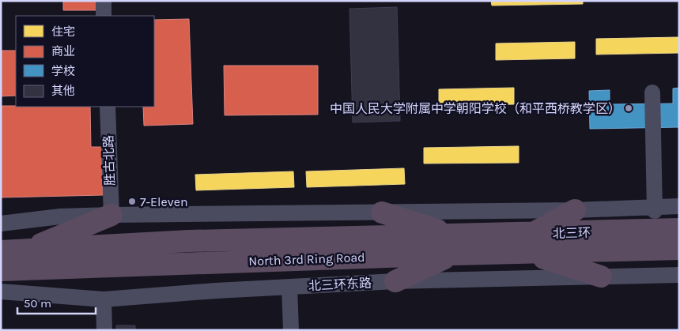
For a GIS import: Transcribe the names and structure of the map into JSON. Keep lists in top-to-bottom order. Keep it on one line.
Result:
{"streets":{"highway":["North 3rd Ring Road"],"street":["胜古北路","北三环东路"]},"places":["中国人民大学附属中学朝阳学校（和平西桥教学区）","7-Eleven"],"legend":["住宅","商业","学校","其他"],"scale_bar":"50 m"}
